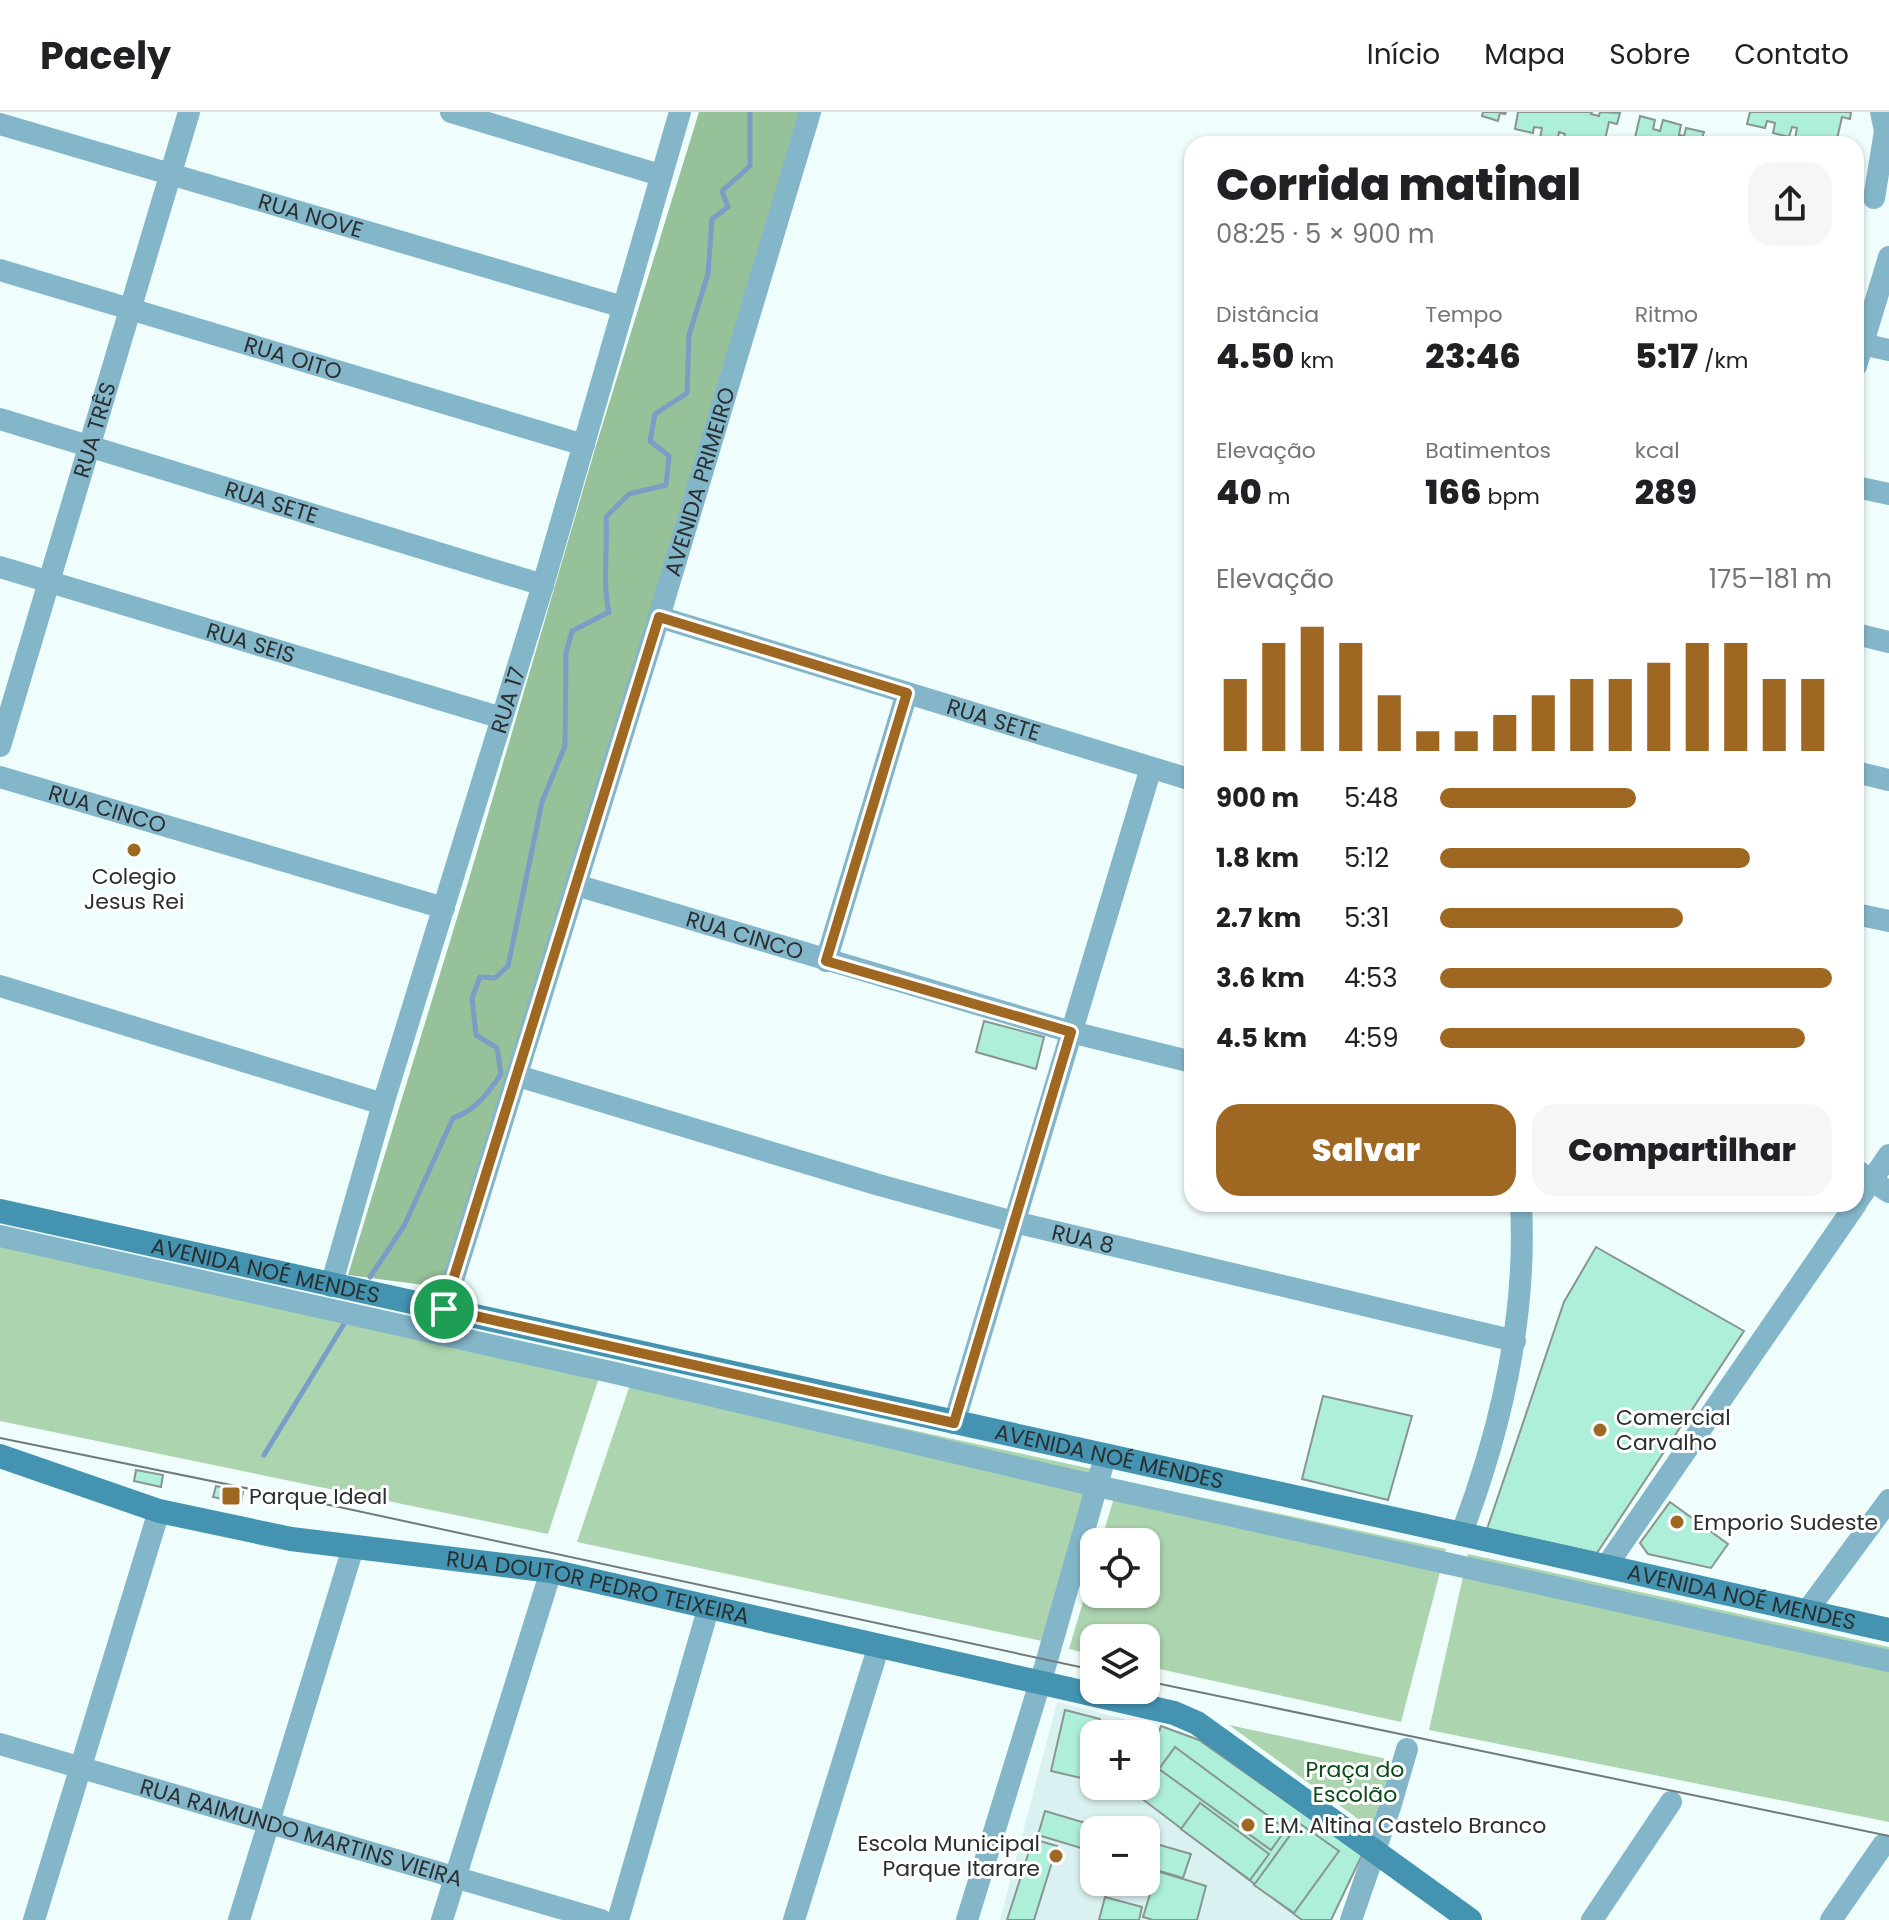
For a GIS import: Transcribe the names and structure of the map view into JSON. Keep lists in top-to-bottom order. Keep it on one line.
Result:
{"streets":{"main road":["AVENIDA NOÉ MENDES","RUA DOUTOR PEDRO TEIXEIRA"],"street":["RUA NOVE","RUA OITO","RUA TRÊS","AVENIDA PRIMEIRO","RUA SETE","RUA SEIS","RUA 17","RUA CINCO","RUA 8","RUA RAIMUNDO MARTINS VIEIRA"]},"crossings":[["RUA NOVE","RUA TRÊS"],["RUA NOVE","RUA 17"],["RUA OITO","RUA TRÊS"],["RUA OITO","RUA 17"],["RUA TRÊS","RUA SETE"],["RUA TRÊS","RUA SEIS"],["AVENIDA PRIMEIRO","RUA SETE"],["AVENIDA PRIMEIRO","RUA CINCO"],["AVENIDA PRIMEIRO","RUA 8"],["AVENIDA PRIMEIRO","AVENIDA NOÉ MENDES"],["RUA SETE","RUA 17"],["RUA SEIS","RUA 17"],["RUA 17","RUA CINCO"],["RUA 17","AVENIDA NOÉ MENDES"]],"parks":["Praça do Escolão"],"places":{"other":["Colegio Jesus Rei","Comercial Carvalho","Emporio Sudeste","E.M. Altina Castelo Branco","Escola Municipal Parque Itarare"],"transit":["Parque Ideal"]},"page":{"header":"Pacely","nav":["Início","Mapa","Sobre","Contato"],"heading":["Corrida matinal","08:25 · 5 × 900 m"],"stats":[["Distância","4.50 km"],["Tempo","23:46"],["Ritmo","5:17 /km"],["Elevação","40 m"],["Batimentos","166 bpm"],["kcal","289"]],"chart":["Elevação","175–181 m"],"list":[{"name":"900 m","note":"5:48"},{"name":"1.8 km","note":"5:12"},{"name":"2.7 km","note":"5:31"},{"name":"3.6 km","note":"4:53"},{"name":"4.5 km","note":"4:59"}],"buttons":["Salvar","Compartilhar"],"map_buttons":["+","−"]}}
